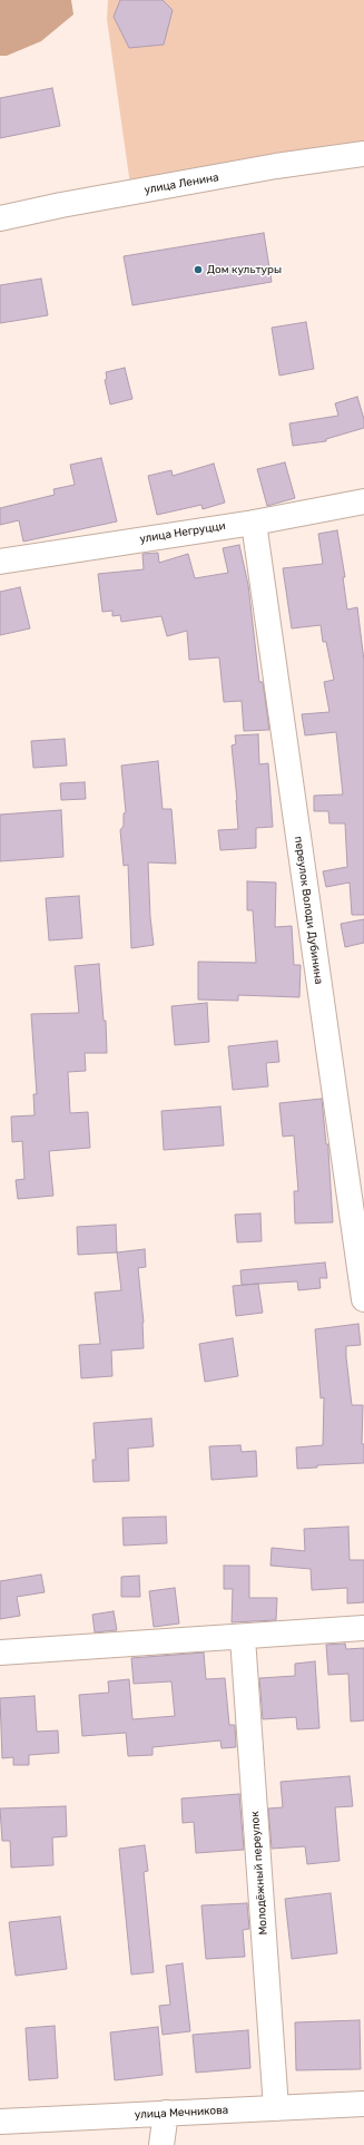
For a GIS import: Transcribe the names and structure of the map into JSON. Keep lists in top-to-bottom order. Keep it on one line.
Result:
{"streets":{"street":["улица Ленина","улица Негруцци","переулок Володи Дубинина","Молодёжный переулок","улица Мечникова"]},"crossings":[["улица Негруцци","переулок Володи Дубинина"],["Молодёжный переулок","улица Мечникова"]],"places":["Дом культуры"]}
